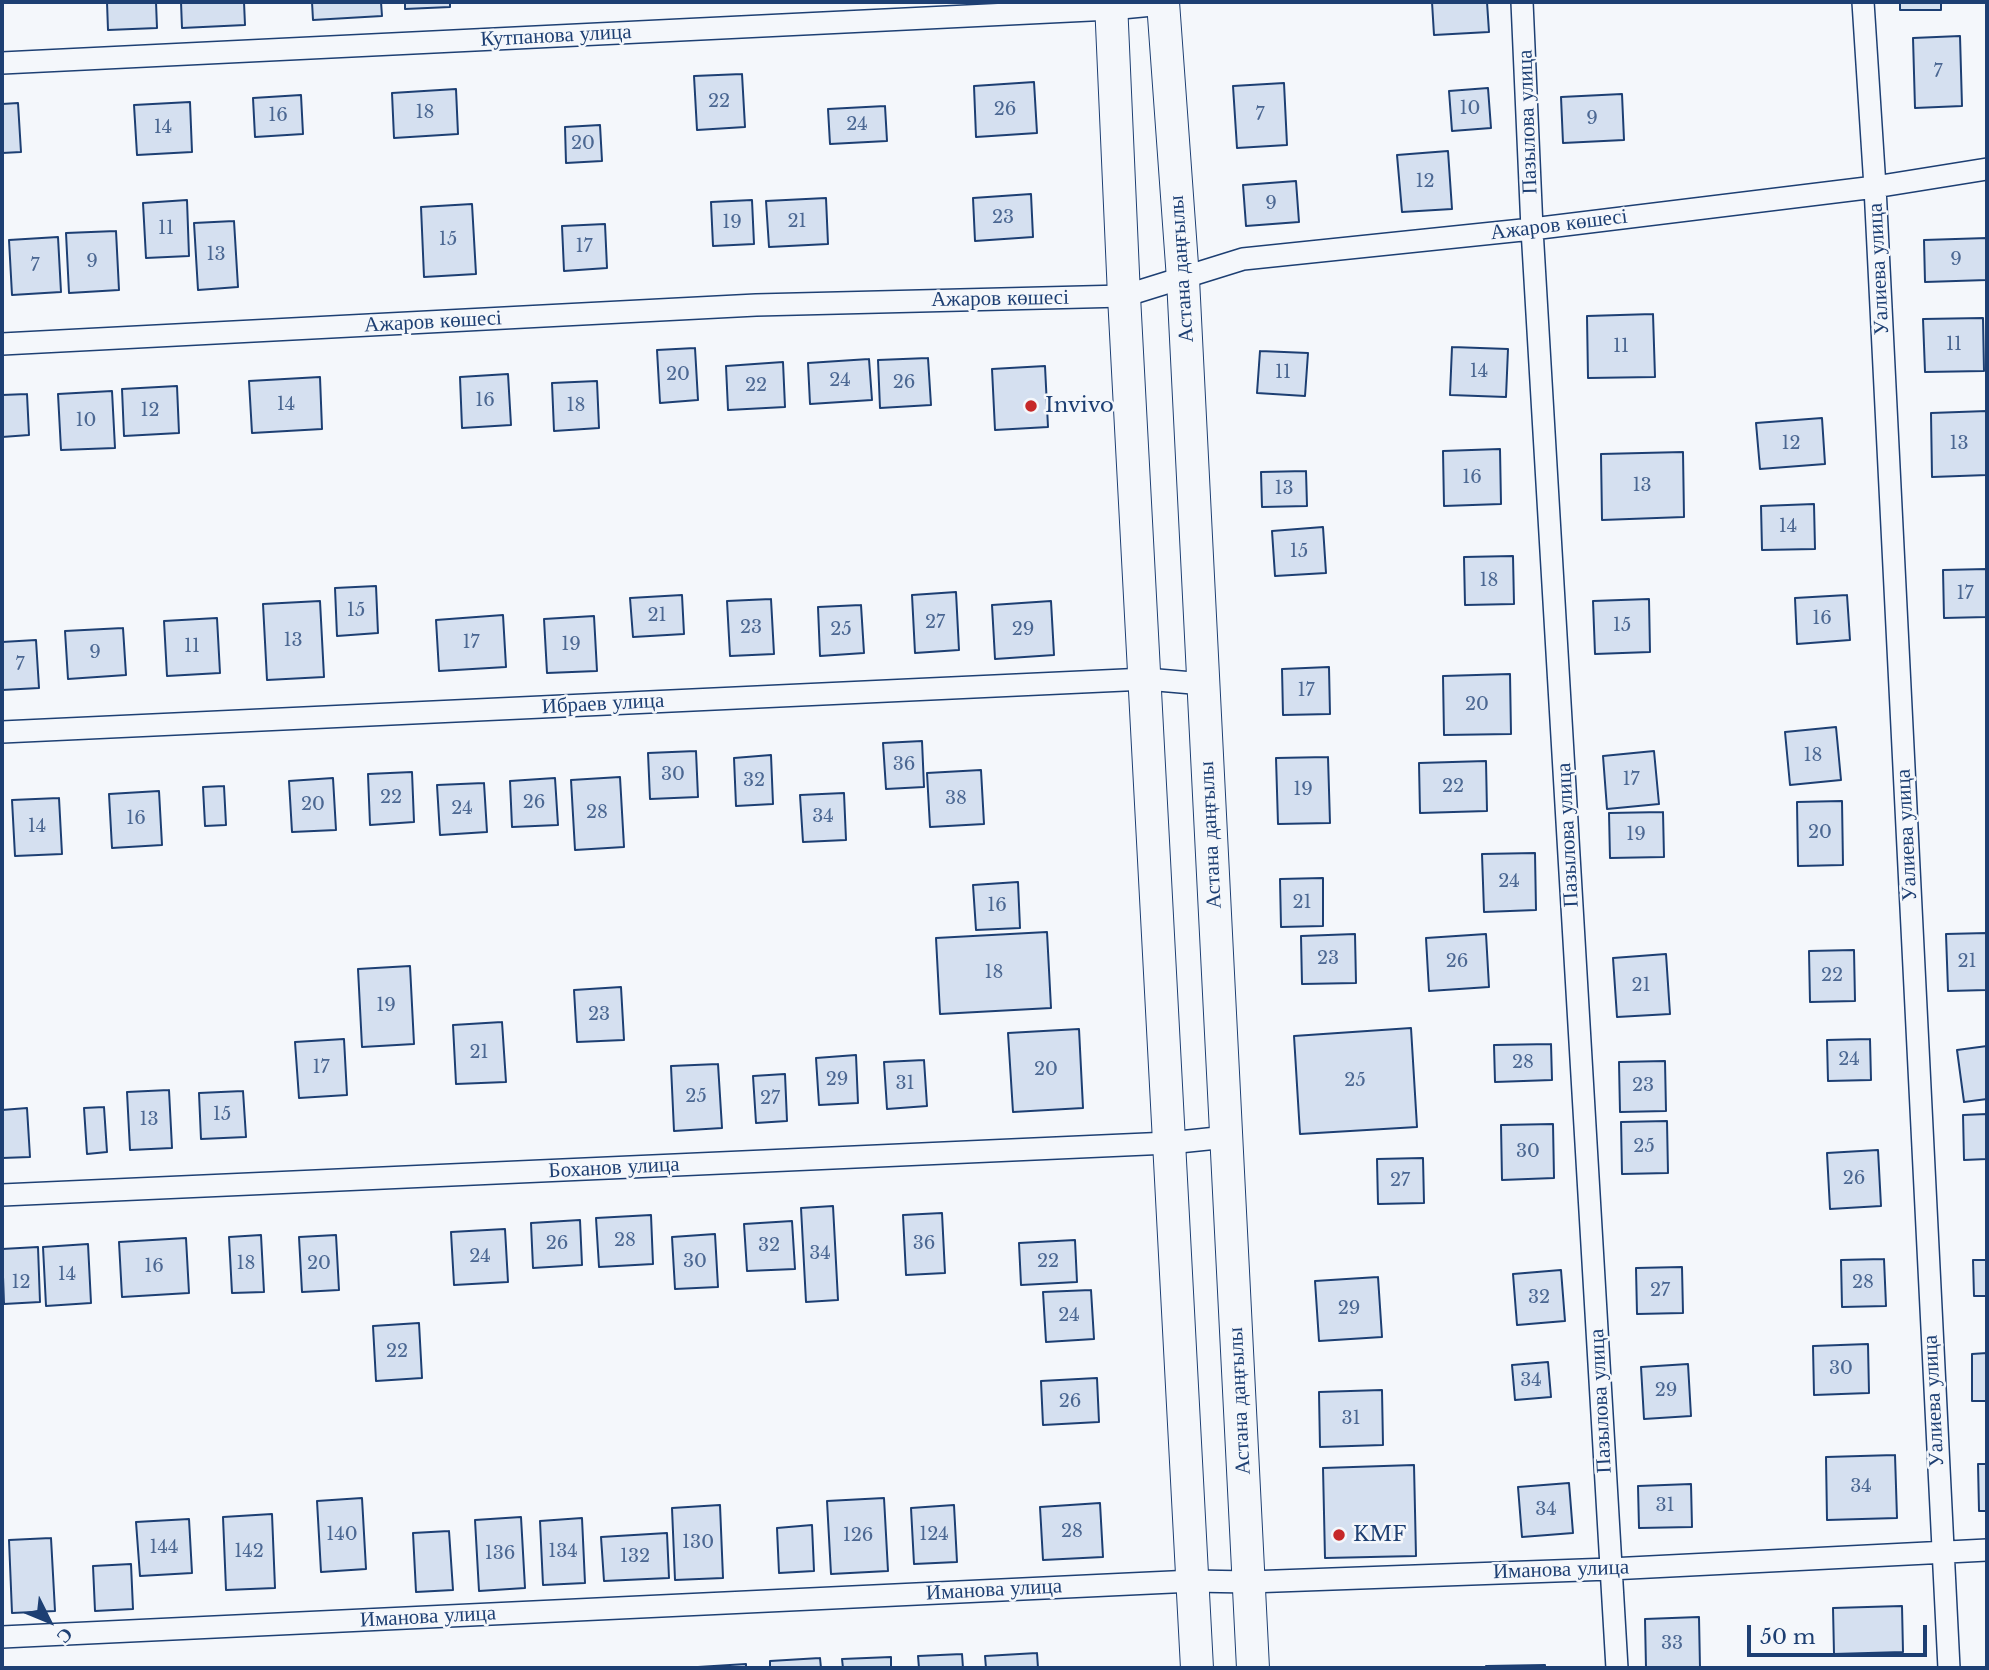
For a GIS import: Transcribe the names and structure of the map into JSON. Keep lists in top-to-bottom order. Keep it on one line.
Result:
{"streets":{"street":["Кутпанова улица","Пазылова улица","Ажаров көшесі","Астана даңғылы","Уалиева улица","Ибраев улица","Боханов улица","Иманова улица"]},"crossings":[["Кутпанова улица","Астана даңғылы"],["Пазылова улица","Ажаров көшесі"],["Пазылова улица","Иманова улица"],["Ажаров көшесі","Астана даңғылы"],["Ажаров көшесі","Уалиева улица"],["Астана даңғылы","Ибраев улица"],["Астана даңғылы","Боханов улица"],["Астана даңғылы","Иманова улица"],["Уалиева улица","Иманова улица"]],"places":["Invivo","KMF"],"house_numbers":["7","22","10","26","18","7","16","9","24","14","20","12","9","23","21","19","11","15","17","13","9","9","7","11","11","14","11","20","24","26","22","16","14","18","12","10","12","13","16","13","13","14","15","18","17","15","21","16","27","15","23","25","29","13","17","19","11","9","7","17","20","18","36","30","17","32","22","19","22","38","26","20","24","28","34","16","14","20","19","24","21","16","23","26","21","18","22","21","19","23","21","24","28","17","20","29","25","31","23","25","27","15","13","25","30","26","27","28","26","36","32","34","24","30","22","18","20","16","14","12","28","27","32","29","24","22","30","34","29","26","31","34","31","34","28","140","124","126","130","144","142","134","136","132","33"],"scale_bar":"50 m","north":"bottom right"}
